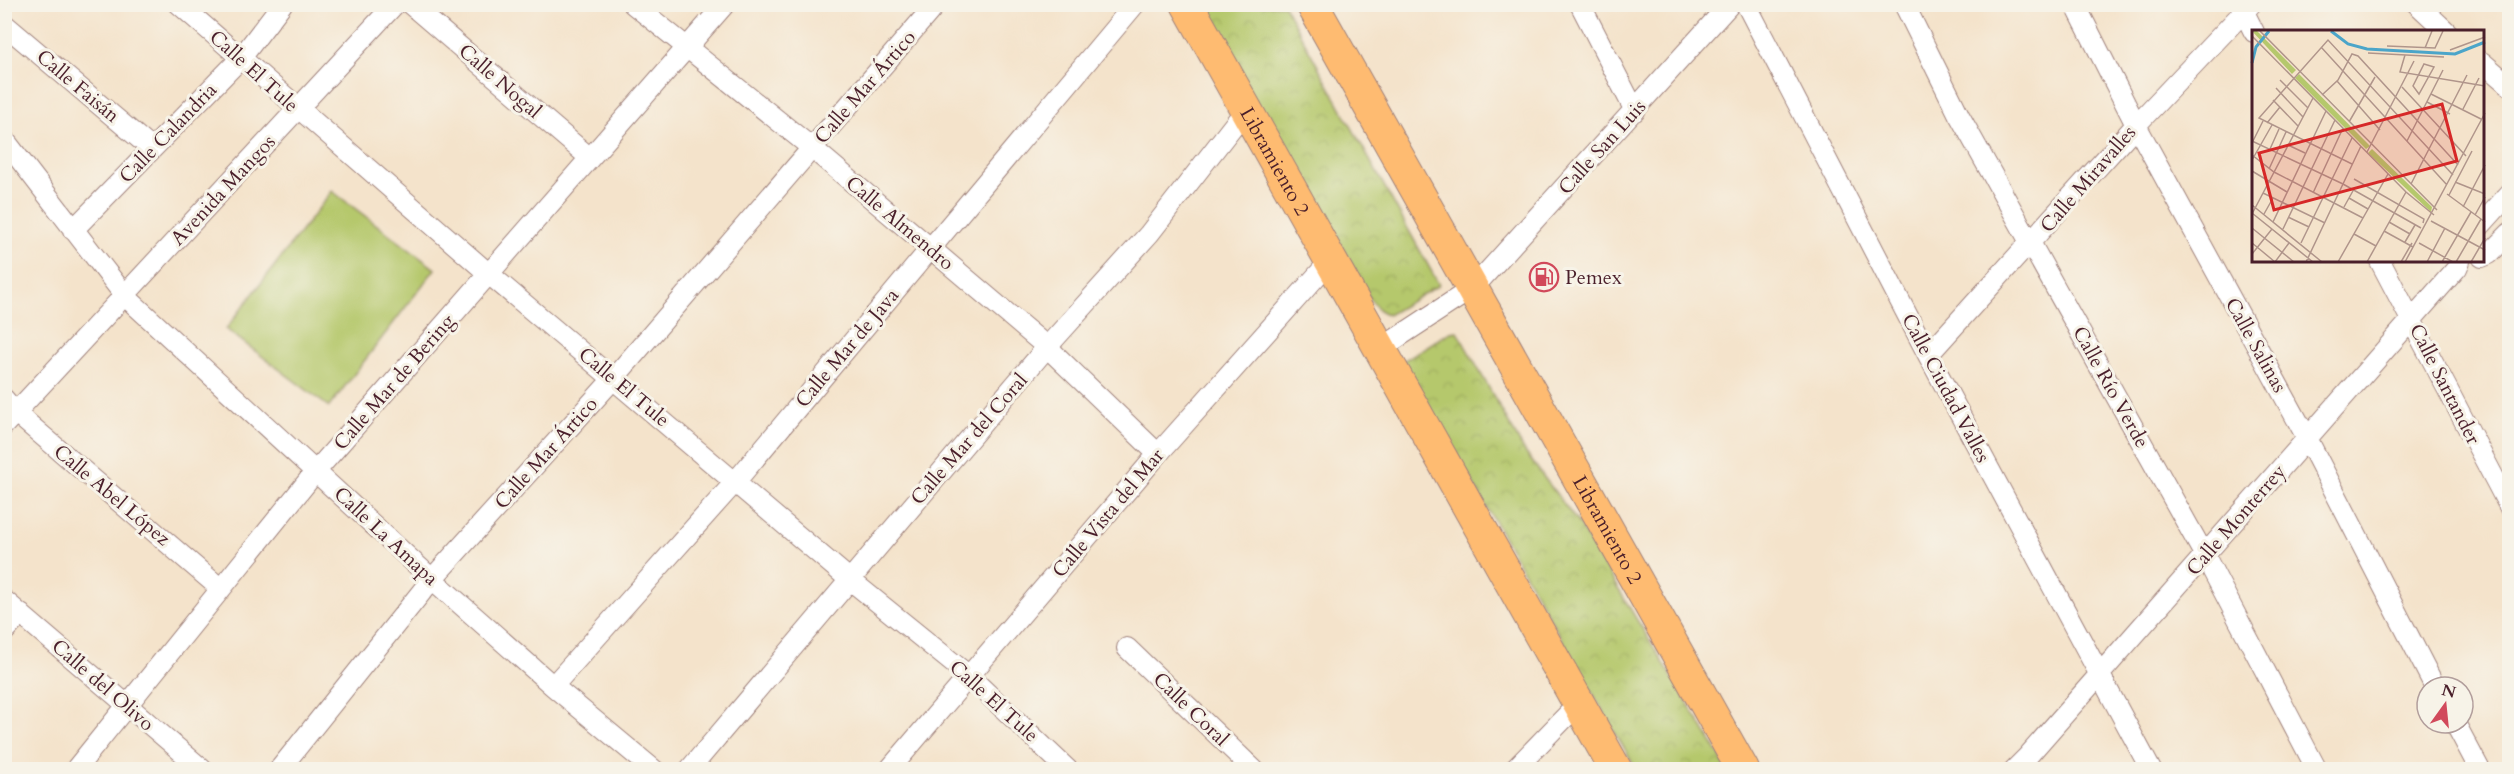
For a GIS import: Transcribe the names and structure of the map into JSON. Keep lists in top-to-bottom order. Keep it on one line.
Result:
{"streets":{"main road":["Libramiento 2"],"street":["Calle El Tule","Calle Nogal","Calle Faisán","Calle Mar Ártico","Calle Calandria","Calle San Luis","Calle Miravalles","Avenida Mangos","Calle Almendro","Calle Salinas","Calle Mar de Java","Calle Mar de Bering","Calle Santander","Calle Río Verde","Calle Ciudad Valles","Calle Mar del Coral","Calle Abel López","Calle Vista del Mar","Calle Monterrey","Calle La Amapa","Calle del Olivo","Calle Coral"]},"crossings":[["Calle El Tule","Calle Mar Ártico"],["Calle El Tule","Calle Calandria"],["Calle El Tule","Avenida Mangos"],["Calle El Tule","Calle Mar de Java"],["Calle El Tule","Calle Mar de Bering"],["Calle El Tule","Calle Mar del Coral"],["Calle El Tule","Calle Vista del Mar"],["Calle Nogal","Calle Mar de Bering"],["Calle Faisán","Calle Calandria"],["Calle Mar Ártico","Calle Almendro"],["Calle Mar Ártico","Calle La Amapa"],["Calle Calandria","Calle La Amapa"],["Calle San Luis","Libramiento 2"],["Libramiento 2","Calle Mar del Coral"],["Libramiento 2","Calle Vista del Mar"],["Calle Miravalles","Calle Salinas"],["Calle Miravalles","Calle Río Verde"],["Calle Miravalles","Calle Ciudad Valles"],["Avenida Mangos","Calle Abel López"],["Avenida Mangos","Calle La Amapa"],["Calle Almendro","Calle Mar de Java"],["Calle Almendro","Calle Mar de Bering"],["Calle Almendro","Calle Mar del Coral"],["Calle Almendro","Calle Vista del Mar"],["Calle Salinas","Calle Monterrey"],["Calle Mar de Java","Calle La Amapa"],["Calle Mar de Bering","Calle Abel López"],["Calle Mar de Bering","Calle La Amapa"],["Calle Mar de Bering","Calle del Olivo"],["Calle Santander","Calle Monterrey"],["Calle Río Verde","Calle Monterrey"],["Calle Ciudad Valles","Calle Monterrey"]],"places":{"fuel station":["Pemex"]},"north":"top"}
